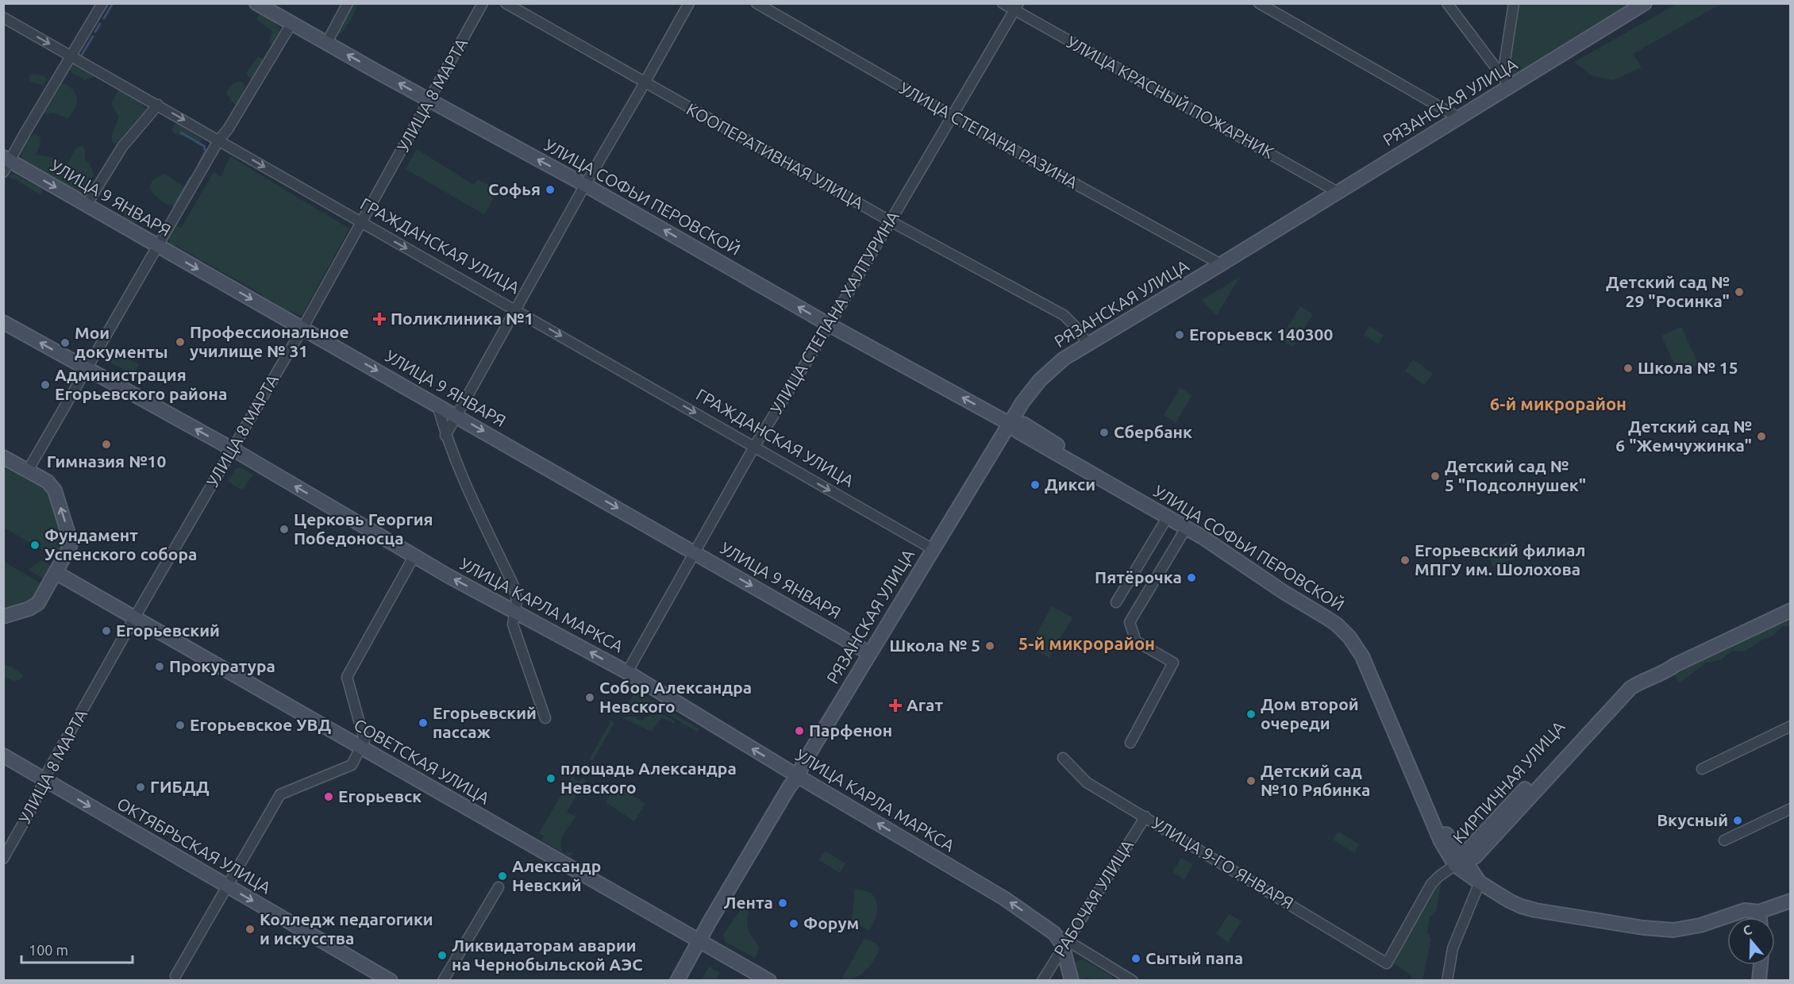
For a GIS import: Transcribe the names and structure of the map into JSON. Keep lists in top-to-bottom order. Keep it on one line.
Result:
{"streets":{"street":["УЛИЦА 8 МАРТА","УЛИЦА КРАСНЫЙ ПОЖАРНИК","РЯЗАНСКАЯ УЛИЦА","УЛИЦА СТЕПАНА РАЗИНА","КООПЕРАТИВНАЯ УЛИЦА","УЛИЦА СОФЬИ ПЕРОВСКОЙ","УЛИЦА 9 ЯНВАРЯ","ГРАЖДАНСКАЯ УЛИЦА","УЛИЦА СТЕПАНА ХАЛТУРИНА","УЛИЦА КАРЛА МАРКСА","СОВЕТСКАЯ УЛИЦА","КИРПИЧНАЯ УЛИЦА","ОКТЯБРЬСКАЯ УЛИЦА","УЛИЦА 9-ГО ЯНВАРЯ","РАБОЧАЯ УЛИЦА"]},"crossings":[["УЛИЦА 8 МАРТА","УЛИЦА СОФЬИ ПЕРОВСКОЙ"],["УЛИЦА 8 МАРТА","УЛИЦА 9 ЯНВАРЯ"],["УЛИЦА 8 МАРТА","ГРАЖДАНСКАЯ УЛИЦА"],["УЛИЦА 8 МАРТА","УЛИЦА КАРЛА МАРКСА"],["УЛИЦА 8 МАРТА","СОВЕТСКАЯ УЛИЦА"],["УЛИЦА 8 МАРТА","ОКТЯБРЬСКАЯ УЛИЦА"],["УЛИЦА КРАСНЫЙ ПОЖАРНИК","РЯЗАНСКАЯ УЛИЦА"],["УЛИЦА КРАСНЫЙ ПОЖАРНИК","УЛИЦА СТЕПАНА ХАЛТУРИНА"],["РЯЗАНСКАЯ УЛИЦА","УЛИЦА СТЕПАНА РАЗИНА"],["РЯЗАНСКАЯ УЛИЦА","КООПЕРАТИВНАЯ УЛИЦА"],["РЯЗАНСКАЯ УЛИЦА","УЛИЦА СОФЬИ ПЕРОВСКОЙ"],["РЯЗАНСКАЯ УЛИЦА","УЛИЦА 9 ЯНВАРЯ"],["РЯЗАНСКАЯ УЛИЦА","ГРАЖДАНСКАЯ УЛИЦА"],["РЯЗАНСКАЯ УЛИЦА","УЛИЦА КАРЛА МАРКСА"],["РЯЗАНСКАЯ УЛИЦА","СОВЕТСКАЯ УЛИЦА"],["УЛИЦА СТЕПАНА РАЗИНА","УЛИЦА СТЕПАНА ХАЛТУРИНА"],["КООПЕРАТИВНАЯ УЛИЦА","УЛИЦА СТЕПАНА ХАЛТУРИНА"],["УЛИЦА СОФЬИ ПЕРОВСКОЙ","УЛИЦА СТЕПАНА ХАЛТУРИНА"],["УЛИЦА СОФЬИ ПЕРОВСКОЙ","КИРПИЧНАЯ УЛИЦА"],["УЛИЦА СОФЬИ ПЕРОВСКОЙ","УЛИЦА 9-ГО ЯНВАРЯ"],["УЛИЦА 9 ЯНВАРЯ","УЛИЦА СТЕПАНА ХАЛТУРИНА"],["ГРАЖДАНСКАЯ УЛИЦА","УЛИЦА СТЕПАНА ХАЛТУРИНА"],["УЛИЦА СТЕПАНА ХАЛТУРИНА","УЛИЦА КАРЛА МАРКСА"],["УЛИЦА КАРЛА МАРКСА","РАБОЧАЯ УЛИЦА"],["КИРПИЧНАЯ УЛИЦА","УЛИЦА 9-ГО ЯНВАРЯ"],["УЛИЦА 9-ГО ЯНВАРЯ","РАБОЧАЯ УЛИЦА"]],"one_way":["УЛИЦА СОФЬИ ПЕРОВСКОЙ","УЛИЦА 9 ЯНВАРЯ","ГРАЖДАНСКАЯ УЛИЦА","УЛИЦА КАРЛА МАРКСА","ОКТЯБРЬСКАЯ УЛИЦА"],"districts":["6-й микрорайон","5-й микрорайон"],"places":{"other":["Софья","Детский сад № 29 \"Росинка\"","Егорьевск 140300","Профессиональное училище № 31","Мои документы","Школа № 15","Администрация Егорьевского района","Сбербанк","Детский сад № 6 \"Жемчужинка\"","Гимназия №10","Детский сад № 5 \"Подсолнушек\"","Дикси","Церковь Георгия Победоносца","Фундамент Успенского собора","Егорьевский филиал МПГУ им. Шолохова","Пятёрочка","Егорьевский","Школа № 5","Прокуратура","Собор Александра Невского","Дом второй очереди","Егорьевский пассаж","Егорьевское УВД","Парфенон","площадь Александра Невского","Детский сад №10 Рябинка","ГИБДД","Егорьевск","Вкусный","Александр Невский","Лента","Форум","Колледж педагогики и искусства","Ликвидаторам аварии на Чернобыльской АЭС","Сытый папа"],"health":["Поликлиника №1","Агат"]},"scale_bar":"100 m","north":"top"}
